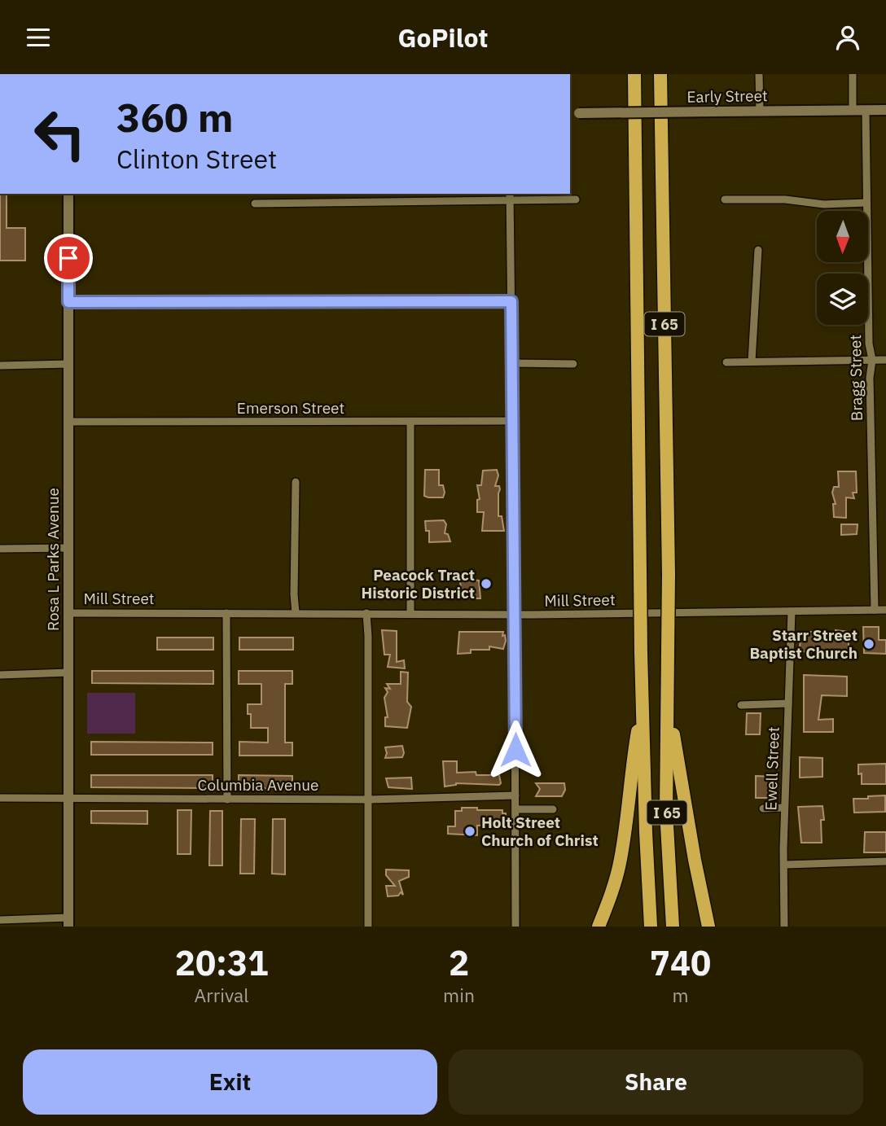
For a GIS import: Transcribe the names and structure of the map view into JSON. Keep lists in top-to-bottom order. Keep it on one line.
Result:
{"streets":{"highway":["I 65"],"street":["Early Street","Bragg Street","Emerson Street","Rosa L Parks Avenue","Mill Street","Ewell Street","Columbia Avenue"]},"crossings":[["Early Street","Bragg Street"],["Bragg Street","Mill Street"],["Emerson Street","Rosa L Parks Avenue"],["Rosa L Parks Avenue","Mill Street"],["Rosa L Parks Avenue","Columbia Avenue"],["Mill Street","Ewell Street"]],"places":["Peacock Tract Historic District","Starr Street Baptist Church","Holt Street Church of Christ"],"north":"bottom","page":{"header":"GoPilot","turn":["360 m","Clinton Street"],"eta":["20:31","Arrival","2","min","740","m"],"buttons":["Exit","Share"]}}
